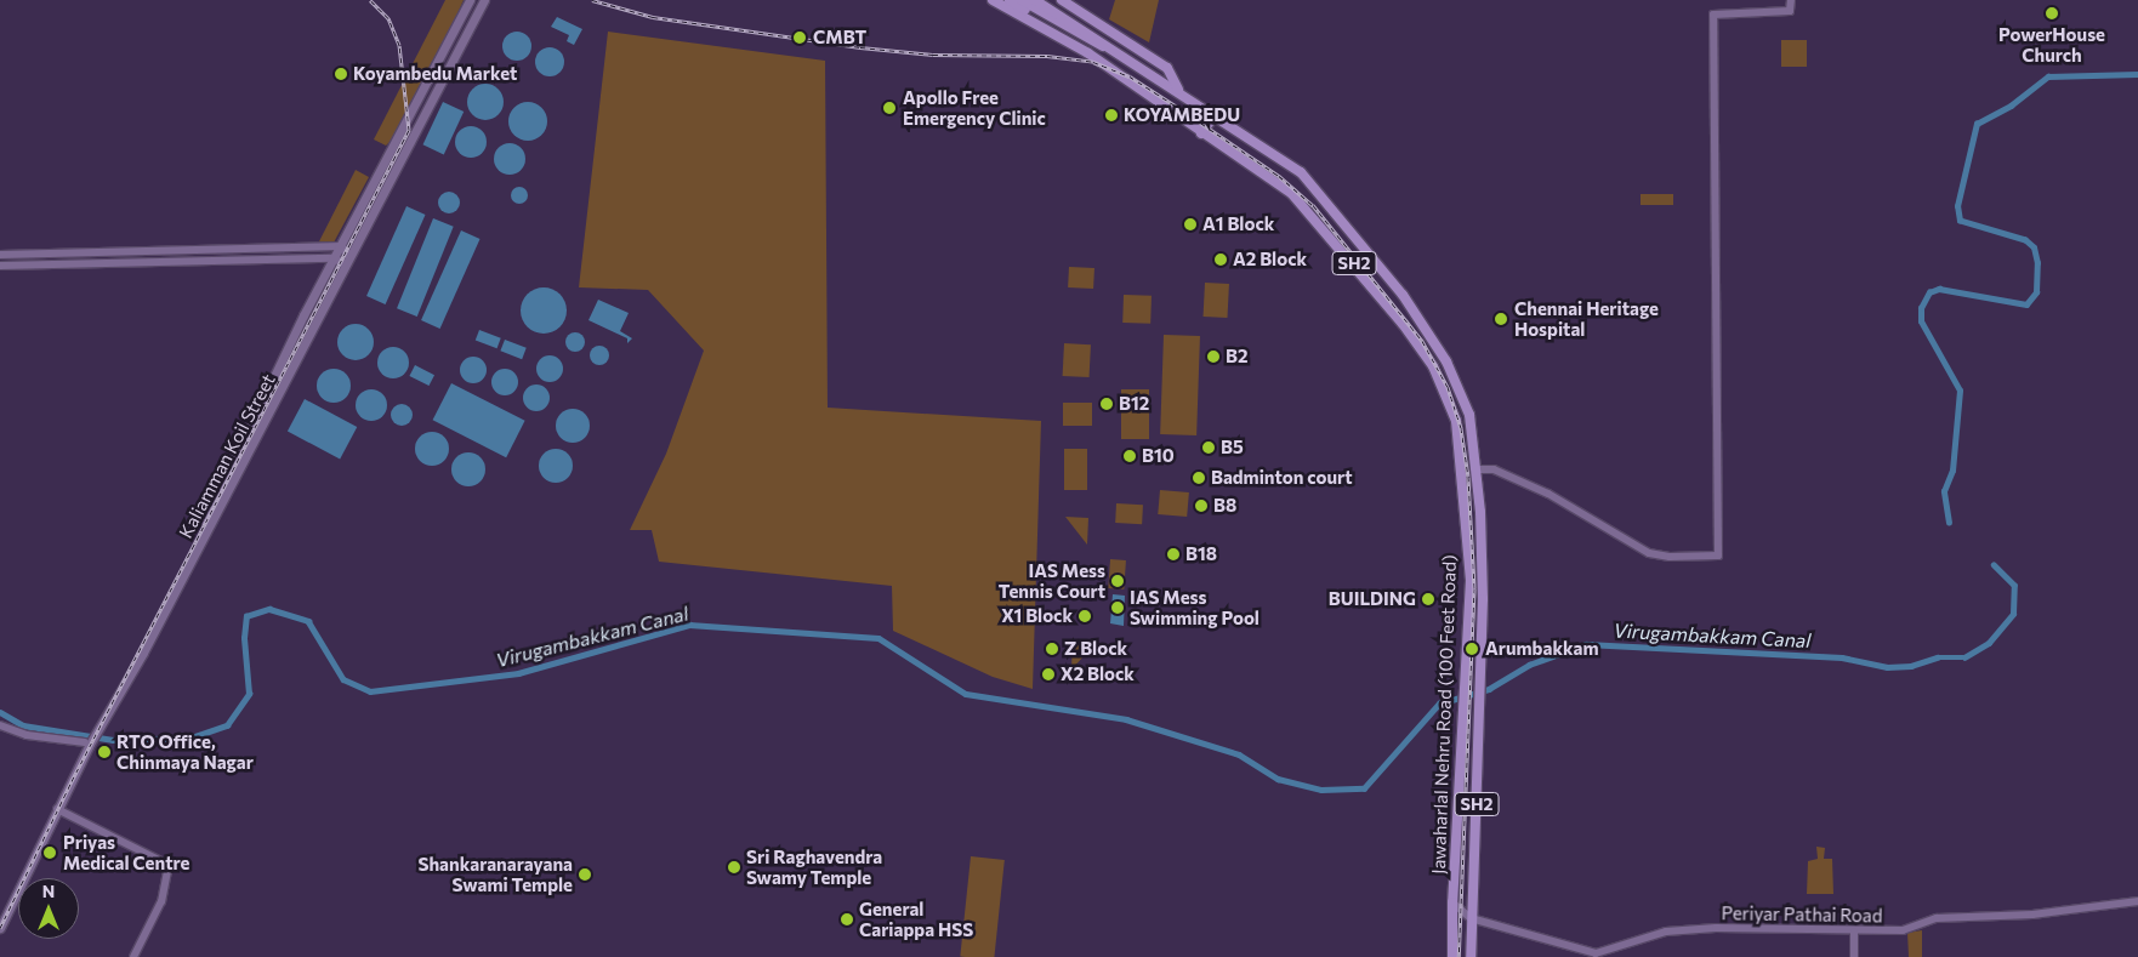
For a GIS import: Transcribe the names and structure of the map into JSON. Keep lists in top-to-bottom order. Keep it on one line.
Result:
{"streets":{"main road":["SH2","Kaliamman Koil Street","Jawaharlal Nehru Road (100 Feet Road)"],"street":["Periyar Pathai Road"]},"crossings":[["Jawaharlal Nehru Road (100 Feet Road)","Periyar Pathai Road"]],"water":["Virugambakkam Canal"],"places":["PowerHouse Church","CMBT","Koyambedu Market","Apollo Free Emergency Clinic","KOYAMBEDU","A1 Block","A2 Block","Chennai Heritage Hospital","B2","B12","B5","B10","Badminton court","B8","B18","IAS Mess Tennis Court","BUILDING","IAS Mess Swimming Pool","X1 Block","Z Block","Arumbakkam","X2 Block","RTO Office, Chinmaya Nagar","Priyas Medical Centre","Sri Raghavendra Swamy Temple","Shankaranarayana Swami Temple","General Cariappa HSS"],"north":"top"}
